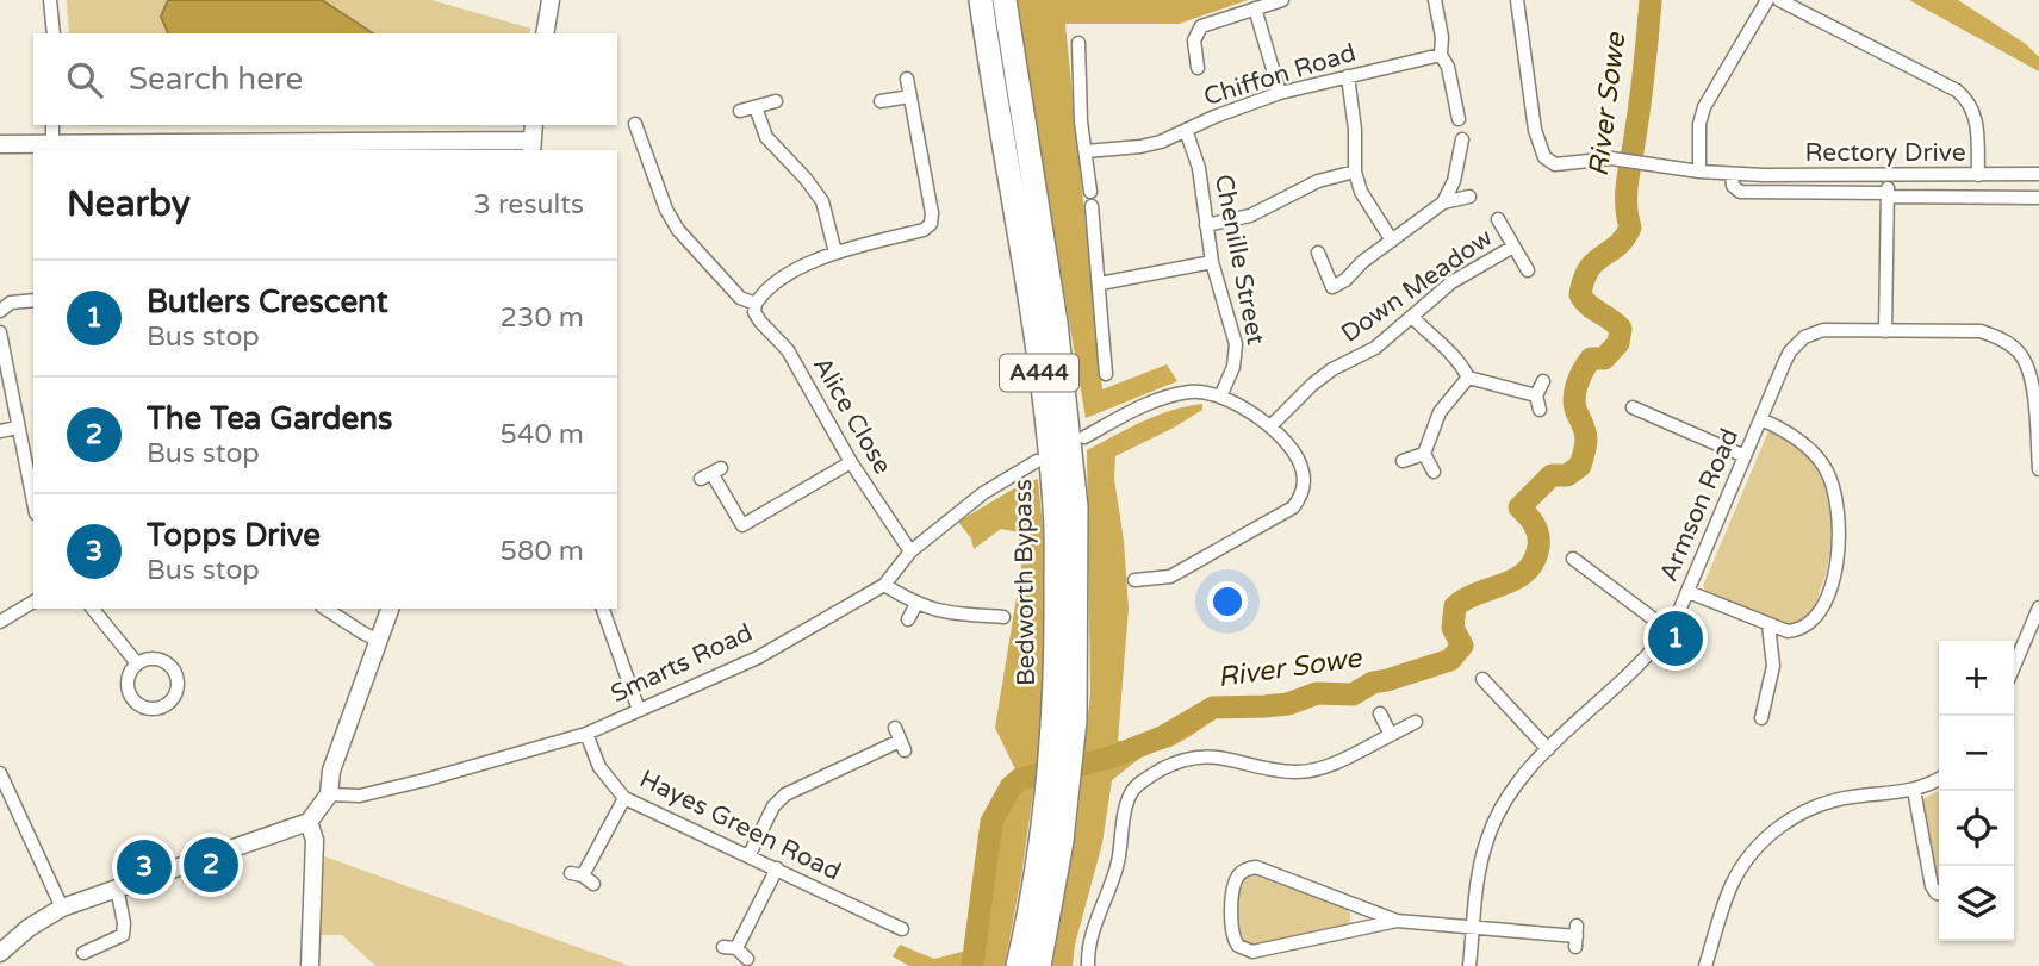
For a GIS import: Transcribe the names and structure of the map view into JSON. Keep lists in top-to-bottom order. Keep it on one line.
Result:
{"streets":{"highway":["A444","Bedworth Bypass"],"street":["Chiffon Road","Rectory Drive","Chenille Street","Down Meadow","Alice Close","Armson Road","Smarts Road","Hayes Green Road"]},"crossings":[["Chiffon Road","Chenille Street"],["Alice Close","Smarts Road"],["Smarts Road","Hayes Green Road"]],"water":["River Sowe"],"page":{"search":"Search here","heading":["Nearby","3 results"],"list":[{"mark":"1","name":"Butlers Crescent","note":"Bus stop","value":"230 m"},{"mark":"2","name":"The Tea Gardens","note":"Bus stop","value":"540 m"},{"mark":"3","name":"Topps Drive","note":"Bus stop","value":"580 m"}],"pins":["1","2","3"],"map_buttons":["+","−"]}}
